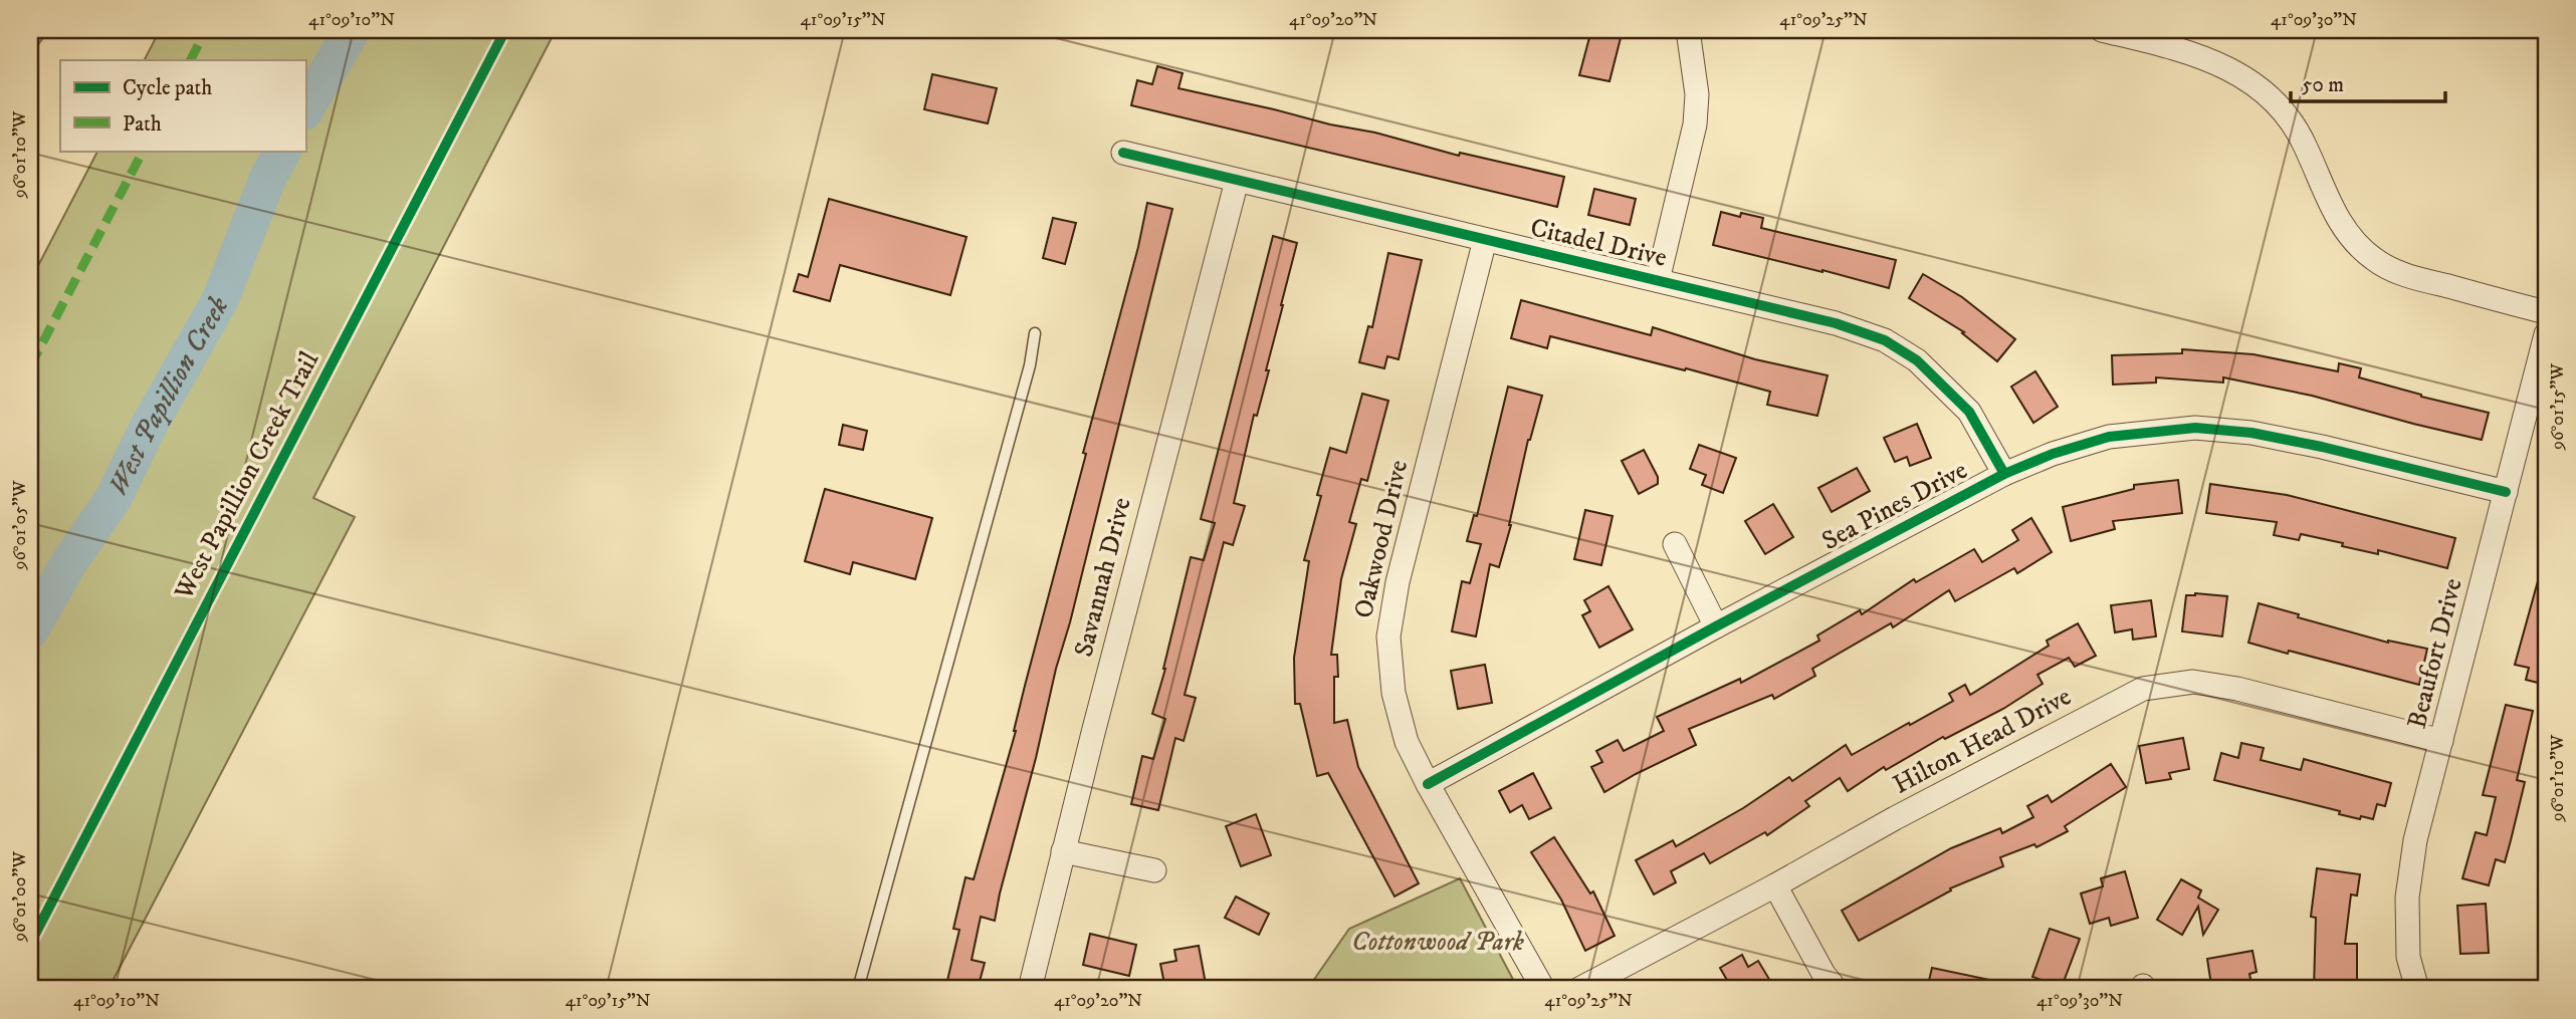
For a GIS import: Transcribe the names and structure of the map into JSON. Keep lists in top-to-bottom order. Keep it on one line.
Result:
{"streets":{"street":["Citadel Drive","Sea Pines Drive","Oakwood Drive","Savannah Drive","Beaufort Drive","Hilton Head Drive"],"cycle path":["West Papillion Creek Trail"]},"crossings":[["Citadel Drive","Sea Pines Drive"],["Citadel Drive","Oakwood Drive"],["Citadel Drive","Savannah Drive"],["Sea Pines Drive","Oakwood Drive"],["Sea Pines Drive","Beaufort Drive"],["Beaufort Drive","Hilton Head Drive"]],"water":["West Papillion Creek"],"parks":["Cottonwood Park"],"legend":["Cycle path","Path"],"scale_bar":"50 m","coordinates":["41°09'10\"N","41°09'15\"N","41°09'20\"N","41°09'25\"N","41°09'30\"N","96°01'10\"W","96°01'15\"W","96°01'05\"W","96°01'00\"W"]}
